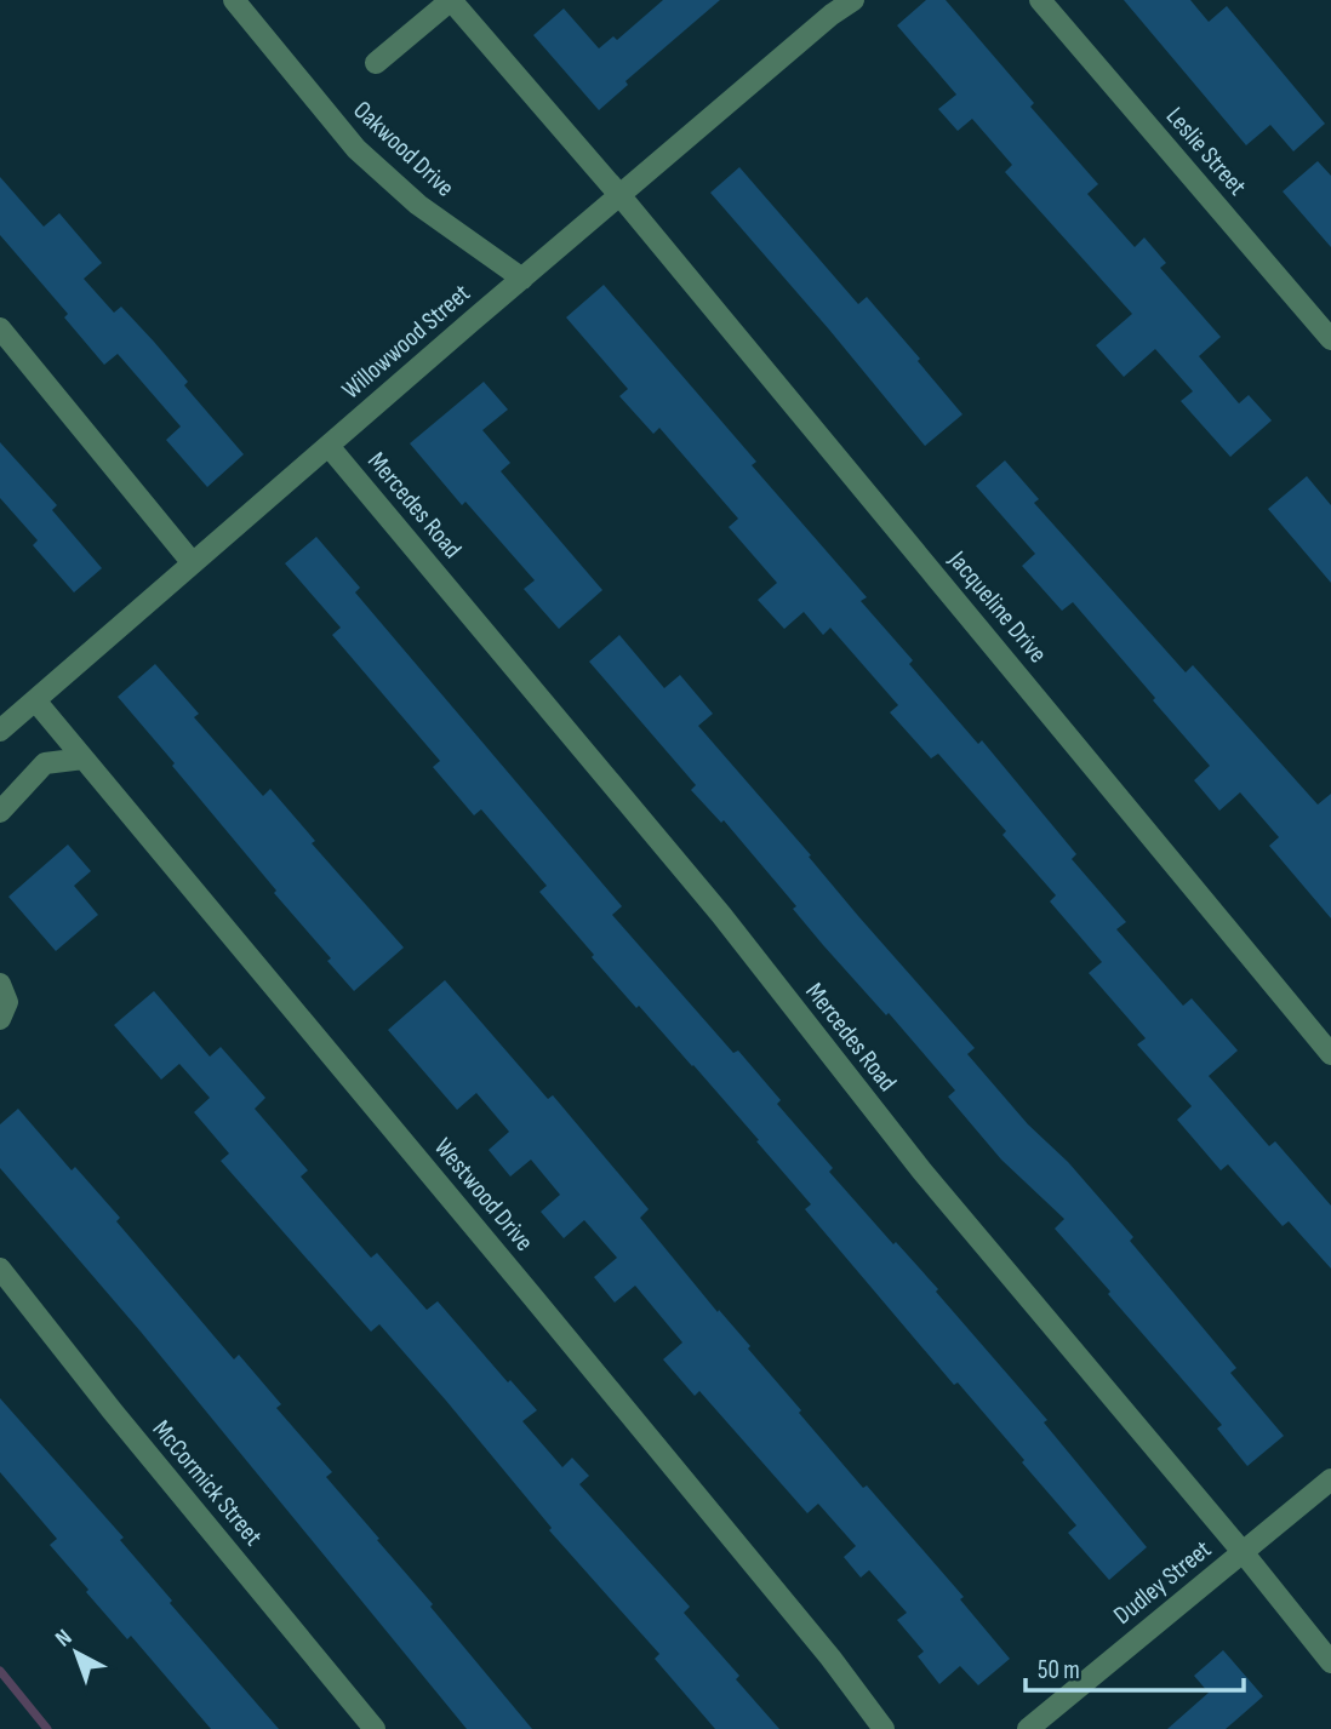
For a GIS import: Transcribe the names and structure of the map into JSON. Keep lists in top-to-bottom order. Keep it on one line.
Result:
{"streets":{"street":["Oakwood Drive","Leslie Street","Willowwood Street","Mercedes Road","Jacqueline Drive","Westwood Drive","McCormick Street","Dudley Street"]},"crossings":[["Oakwood Drive","Willowwood Street"],["Willowwood Street","Mercedes Road"],["Willowwood Street","Jacqueline Drive"],["Willowwood Street","Westwood Drive"],["Mercedes Road","Dudley Street"]],"scale_bar":"50 m","north":"top left"}
